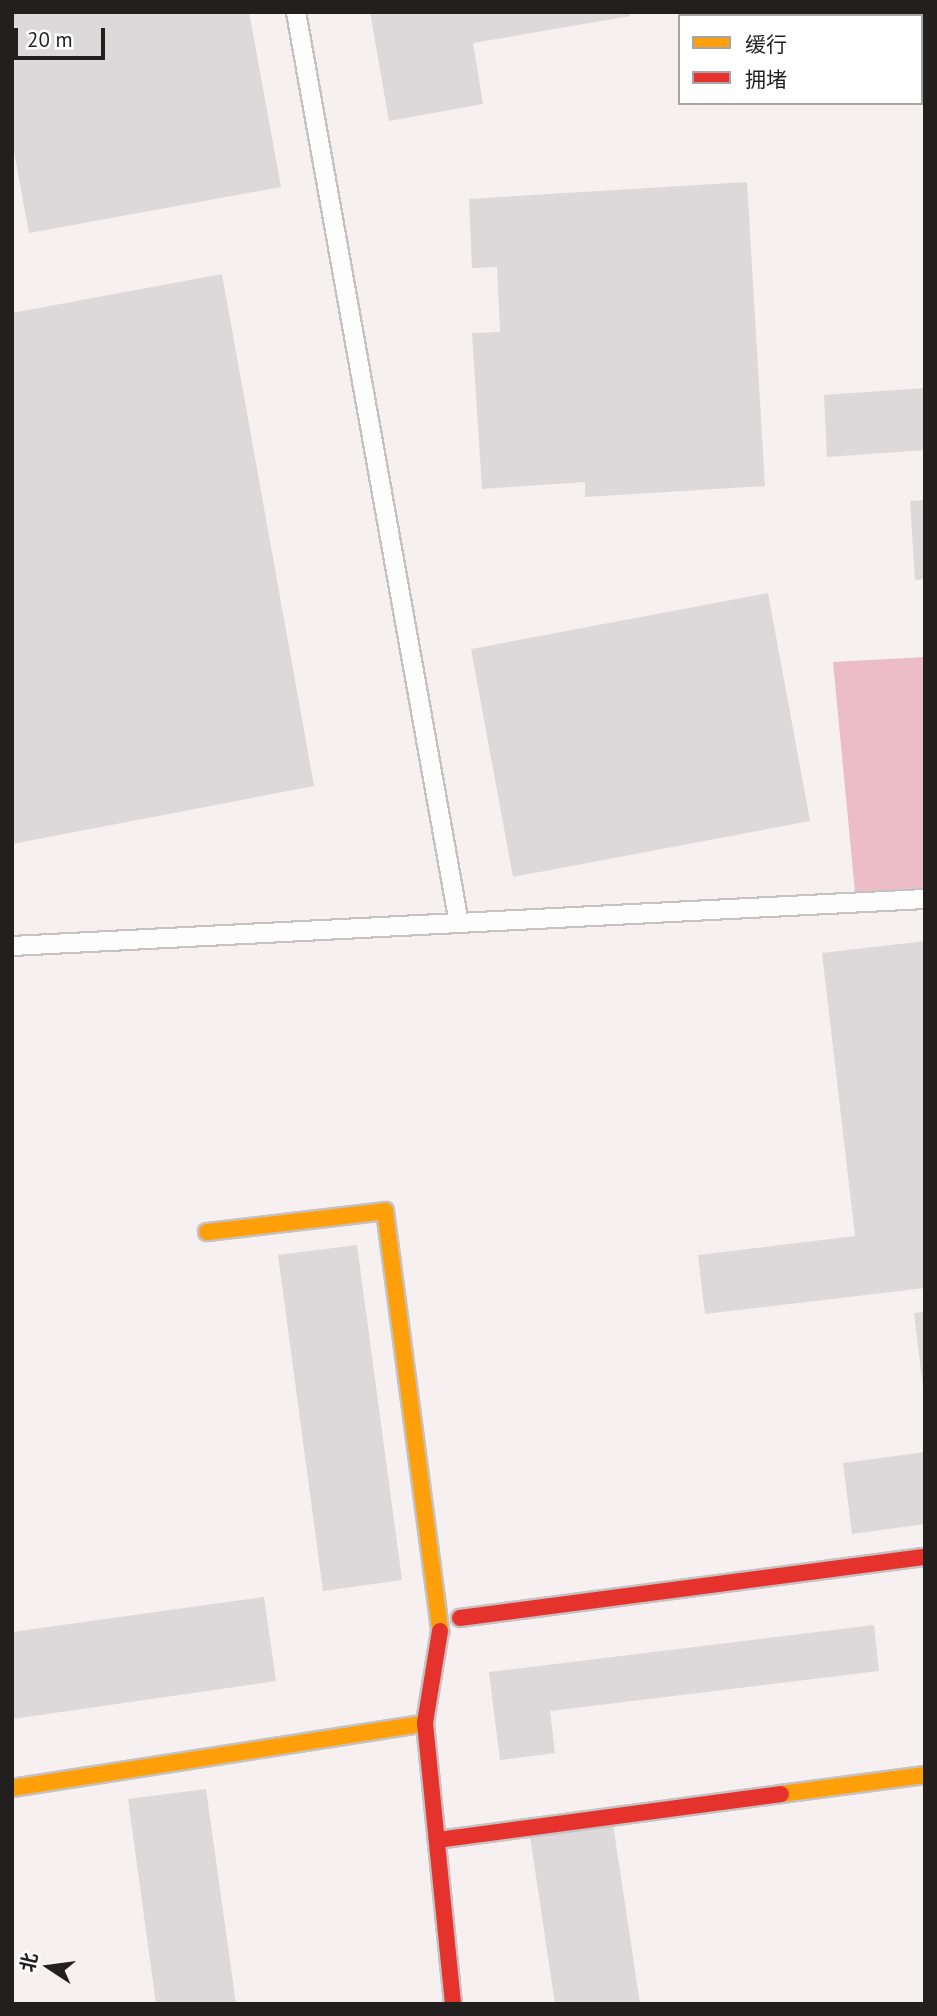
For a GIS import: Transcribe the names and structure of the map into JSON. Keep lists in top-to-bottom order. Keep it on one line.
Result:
{"legend":["缓行","拥堵"],"scale_bar":"20 m","north":"left"}
